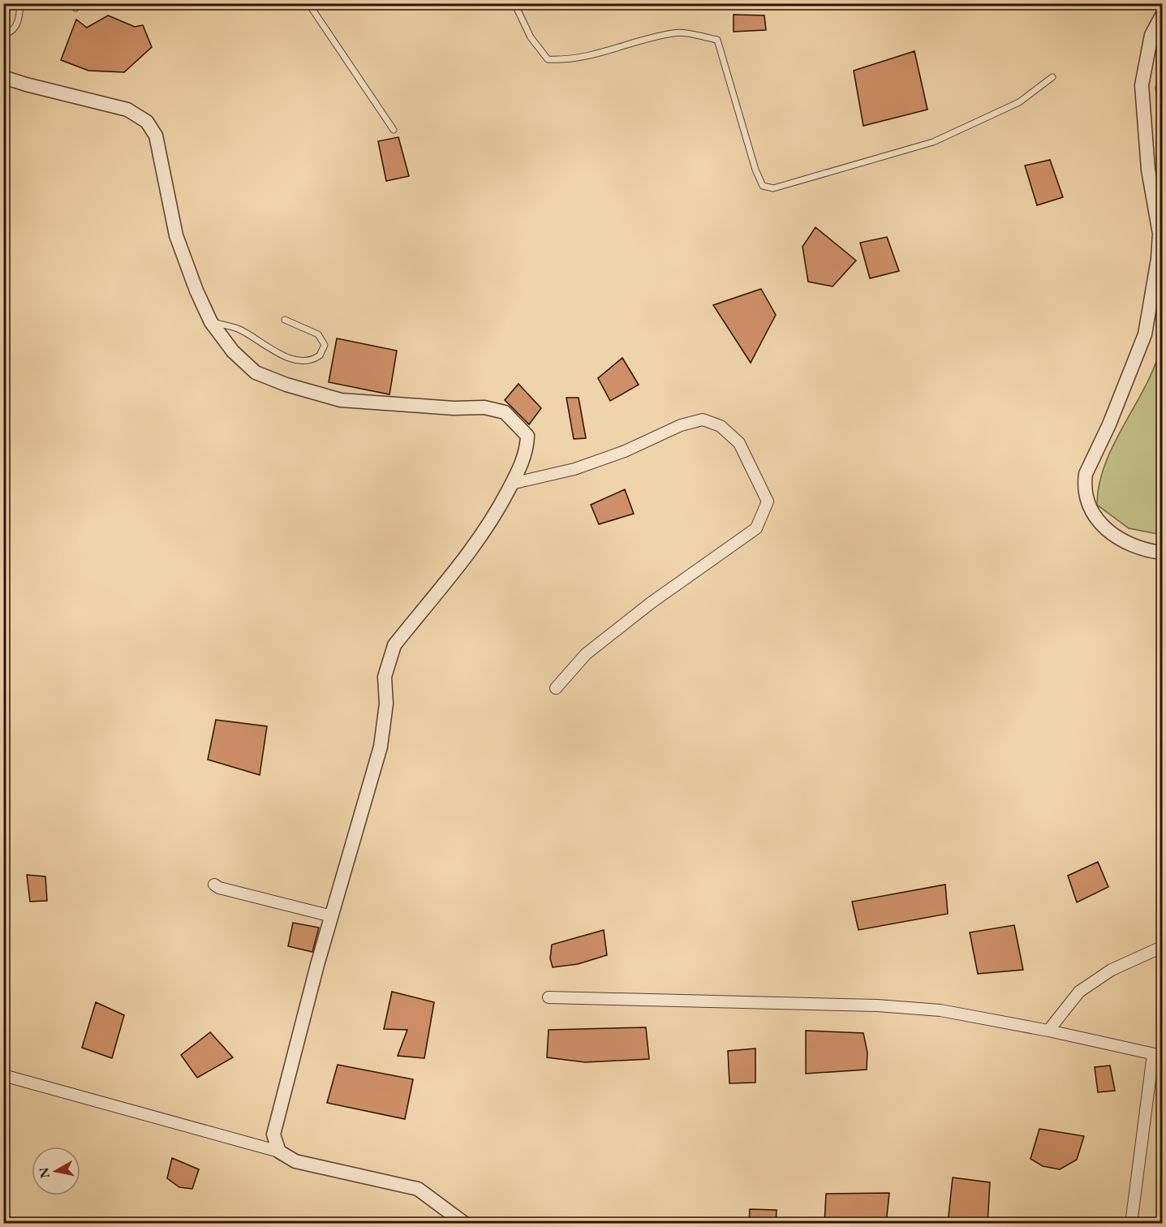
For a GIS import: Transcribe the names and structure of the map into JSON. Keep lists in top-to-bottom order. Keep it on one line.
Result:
{"north":"left"}
